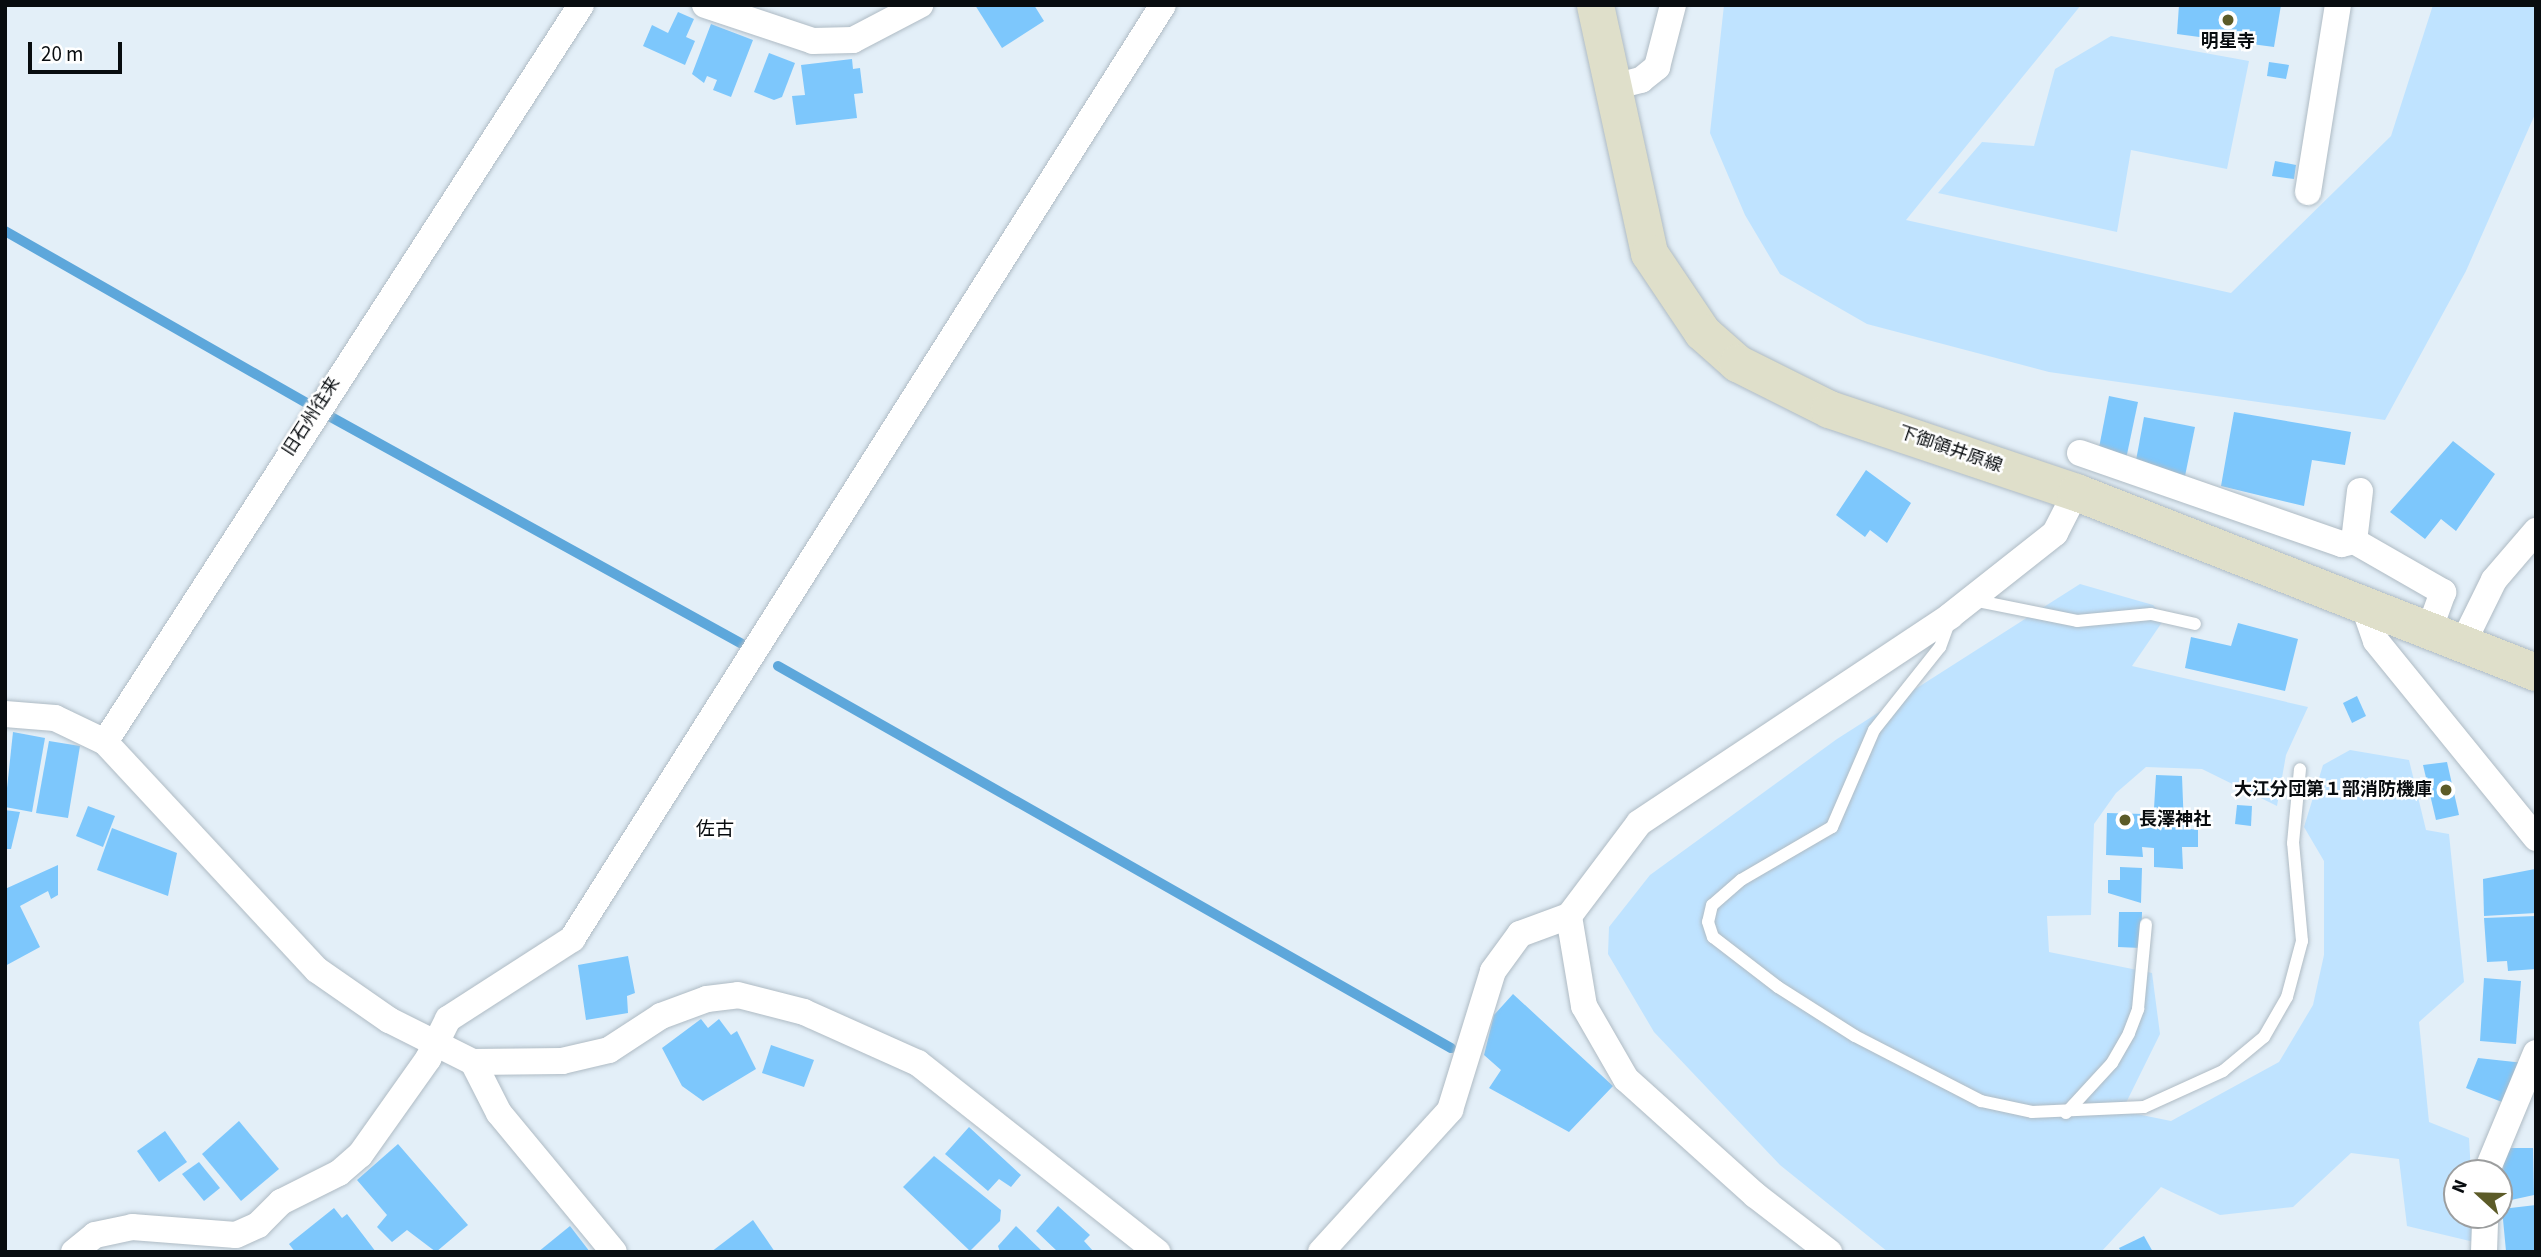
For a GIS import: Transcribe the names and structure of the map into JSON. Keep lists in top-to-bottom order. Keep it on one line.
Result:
{"streets":{"main road":["下御領井原線"],"street":["旧石州往来"]},"districts":["佐古"],"places":["明星寺","大江分団第１部消防機庫","長澤神社"],"scale_bar":"20 m","north":"left"}
